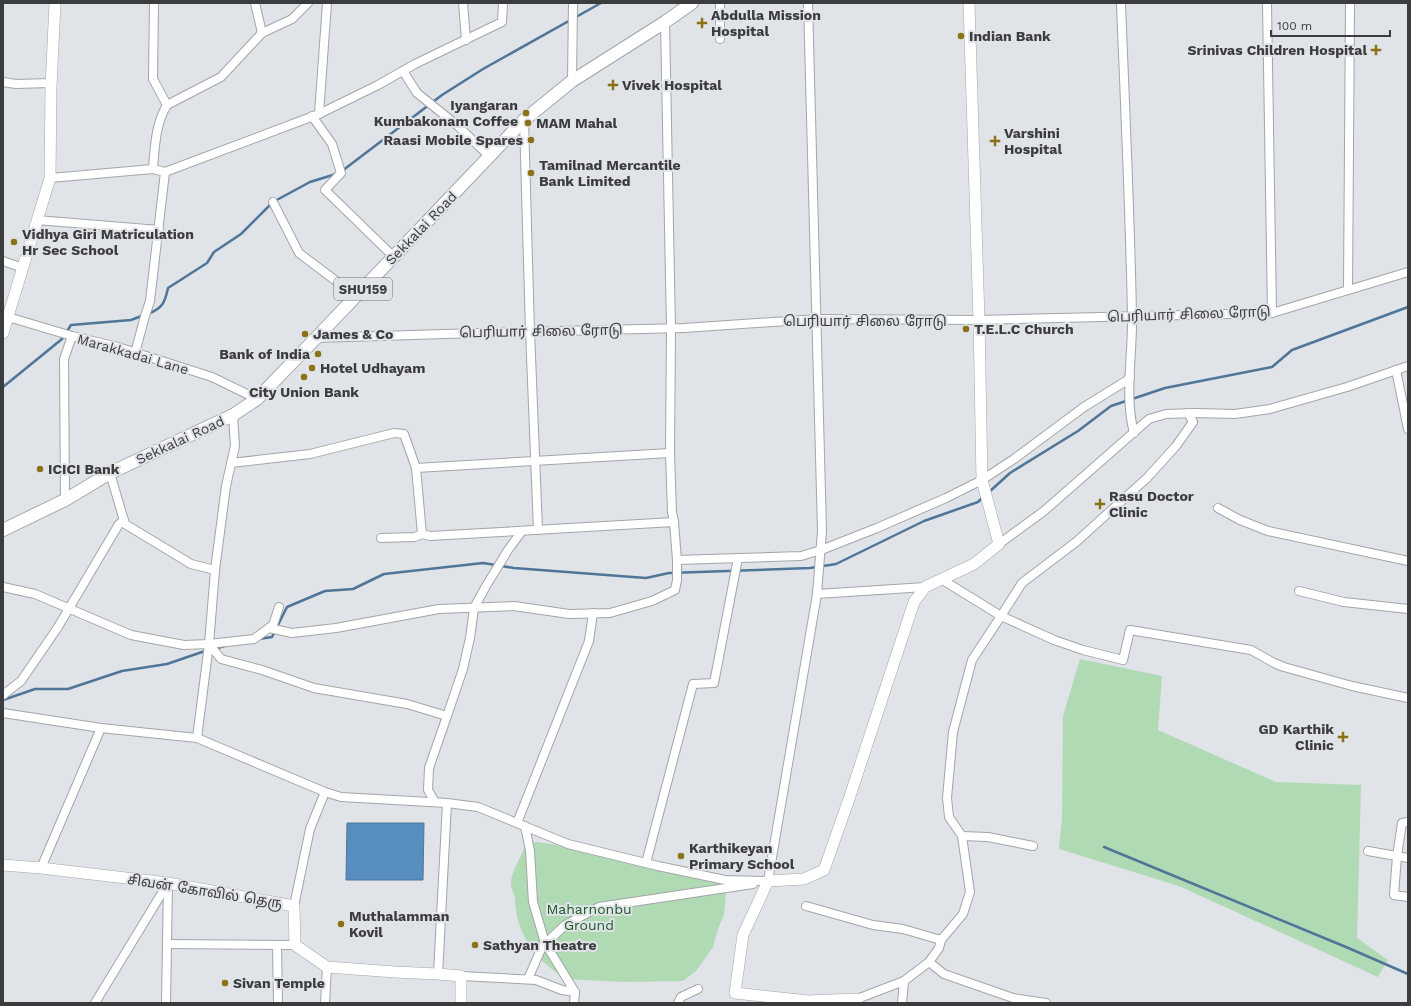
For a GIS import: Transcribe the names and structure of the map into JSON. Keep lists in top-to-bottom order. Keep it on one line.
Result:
{"streets":{"main road":["Sekkalai Road","SHU159"],"street":["பெரியார் சிலை ரோடு","Marakkadai Lane","சிவன் கோவில் தெரு"]},"crossings":[["Sekkalai Road","பெரியார் சிலை ரோடு"],["Sekkalai Road","Marakkadai Lane"]],"parks":["Maharnonbu Ground"],"places":{"health":["Abdulla Mission Hospital","Srinivas Children Hospital","Vivek Hospital","Varshini Hospital","Rasu Doctor Clinic","GD Karthik Clinic"],"other":["Indian Bank","Iyangaran Kumbakonam Coffee","MAM Mahal","Raasi Mobile Spares","Tamilnad Mercantile Bank Limited","Vidhya Giri Matriculation Hr Sec School","T.E.L.C Church","James & Co","Bank of India","Hotel Udhayam","City Union Bank","ICICI Bank","Karthikeyan Primary School","Muthalamman Kovil","Sathyan Theatre","Sivan Temple"]},"scale_bar":"100 m"}
